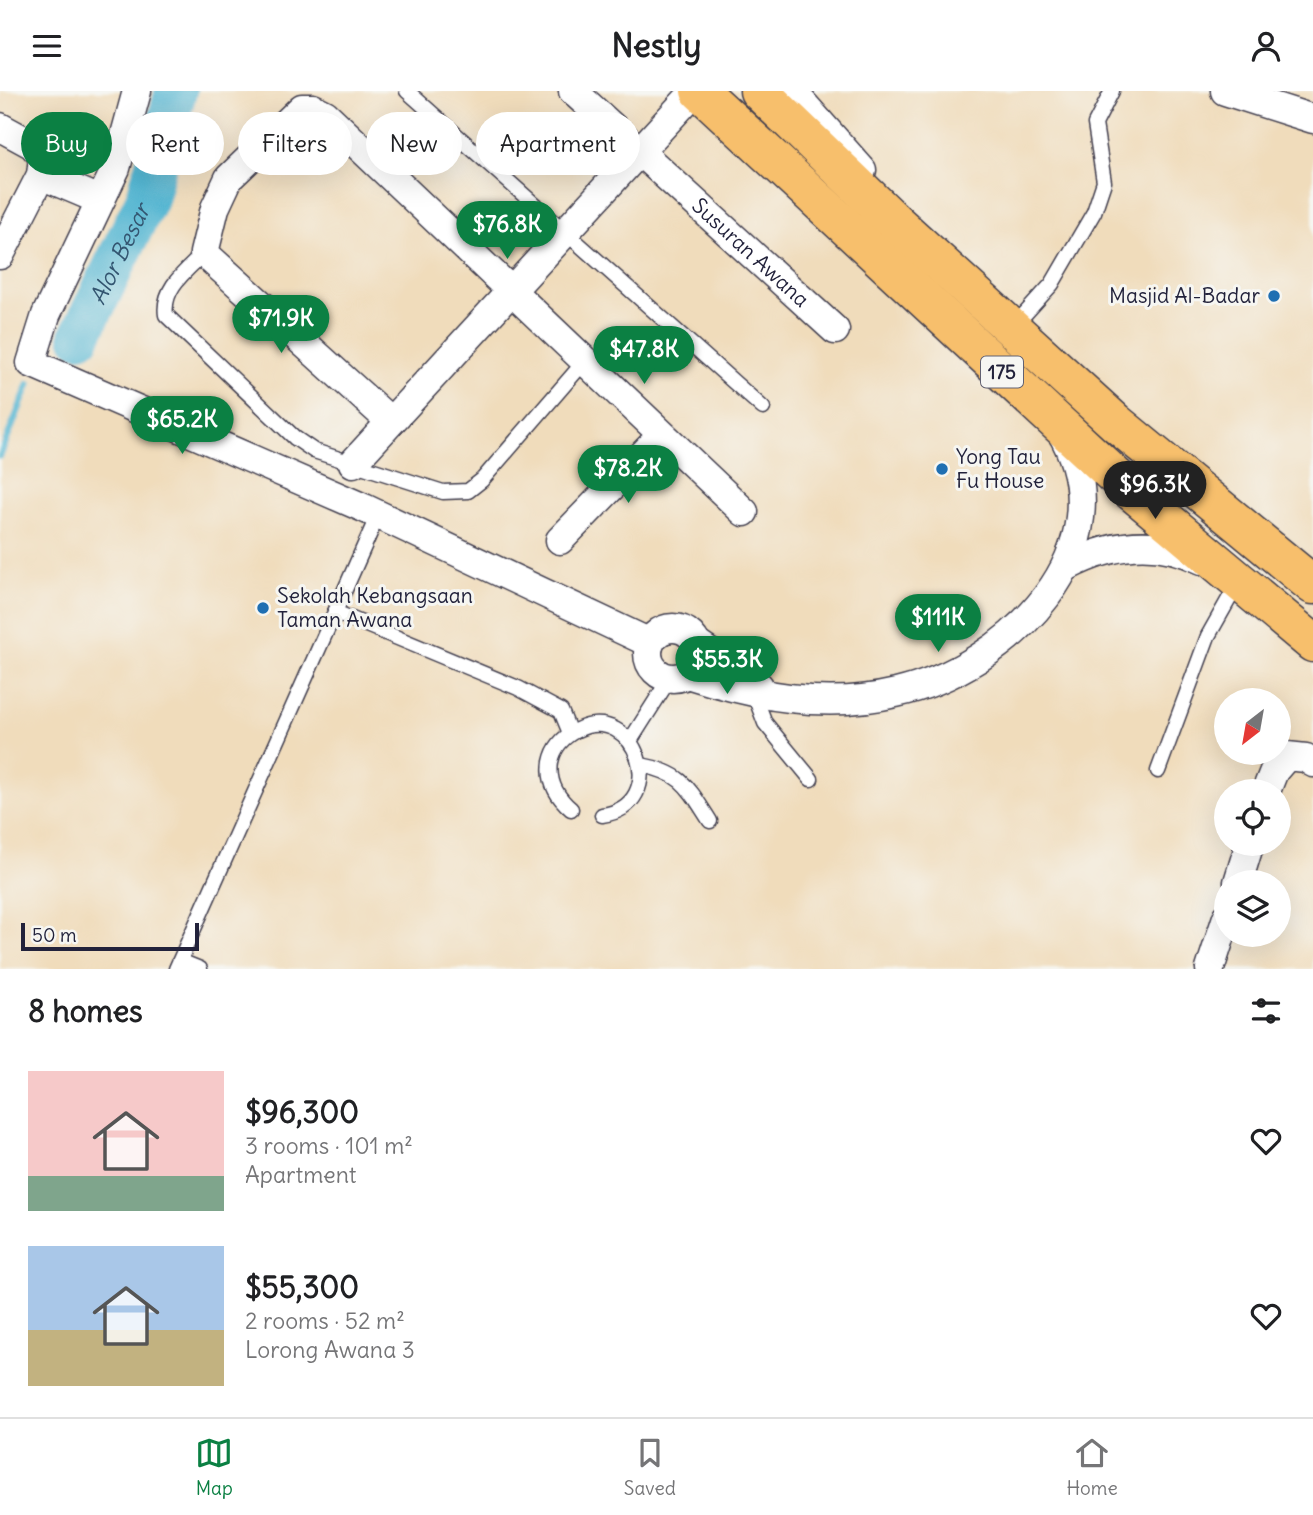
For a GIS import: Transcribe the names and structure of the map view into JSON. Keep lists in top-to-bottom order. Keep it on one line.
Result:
{"streets":{"highway":["175"],"street":["Susuran Awana"]},"water":["Alor Besar"],"places":["Masjid Al-Badar","Yong Tau Fu House","Sekolah Kebangsaan Taman Awana"],"scale_bar":"50 m","north":"bottom left","page":{"header":"Nestly","chip":["Buy","Rent","Filters","New","Apartment"],"price":["$76.8K","$71.9K","$47.8K","$65.2K","$78.2K","$96.3K","$111K","$55.3K"],"scale":"50 m","heading":"8 homes","list":[{"name":"$96,300","note":"3 rooms · 101 m² · Apartment"},{"name":"$55,300","note":"2 rooms · 52 m² · Lorong Awana 3"}],"tabs":["Map","Saved","Home"]}}
